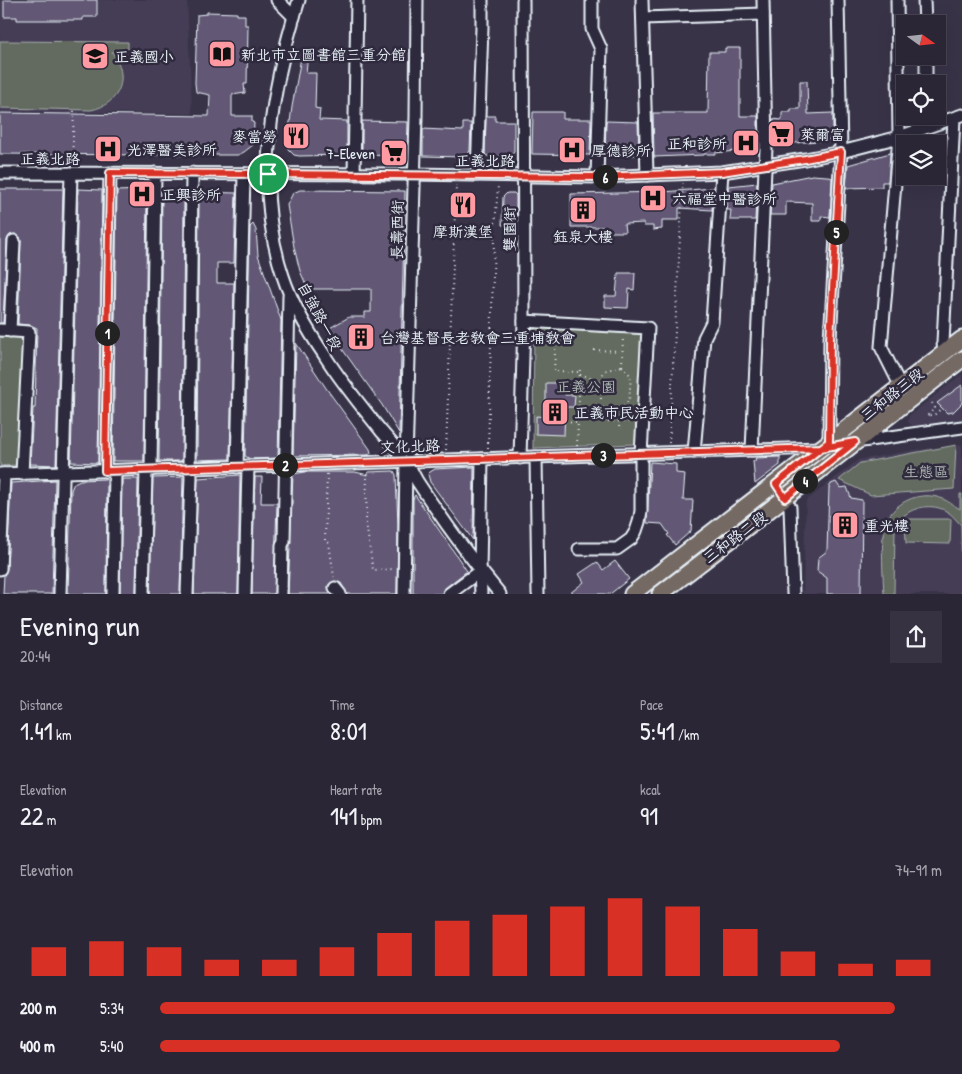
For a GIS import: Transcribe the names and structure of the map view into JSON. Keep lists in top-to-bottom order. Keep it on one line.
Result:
{"streets":{"main road":["三和路三段","三和路二段"],"street":["正義北路","雙園街","長壽西街","自強路一段","文化北路"]},"crossings":[["正義北路","雙園街"],["正義北路","長壽西街"],["正義北路","自強路一段"],["雙園街","文化北路"],["長壽西街","自強路一段"],["長壽西街","文化北路"],["自強路一段","文化北路"],["三和路三段","文化北路"],["三和路三段","三和路二段"],["文化北路","三和路二段"]],"parks":["正義公園","生態區"],"places":{"library":["新北市立圖書館三重分館"],"school or university":["正義國小"],"supermarket":["萊爾富","7-Eleven"],"restaurant":["麥當勞","摩斯漢堡"],"hospital":["正和診所","光澤醫美診所","厚德診所","正興診所","六福堂中醫診所"],"building":["鈺泉大樓","台灣基督長老教會三重埔教會","正義市民活動中心","重光樓"]},"north":"right","page":{"pins":["6","5","1","3","2","4"],"heading":["Evening run","20:44"],"stats":[["Distance","1.41 km"],["Time","8:01"],["Pace","5:41 /km"],["Elevation","22 m"],["Heart rate","141 bpm"],["kcal","91"]],"chart":["Elevation","74–91 m"],"list":[{"name":"200 m","note":"5:34"},{"name":"400 m","note":"5:40"}]}}
